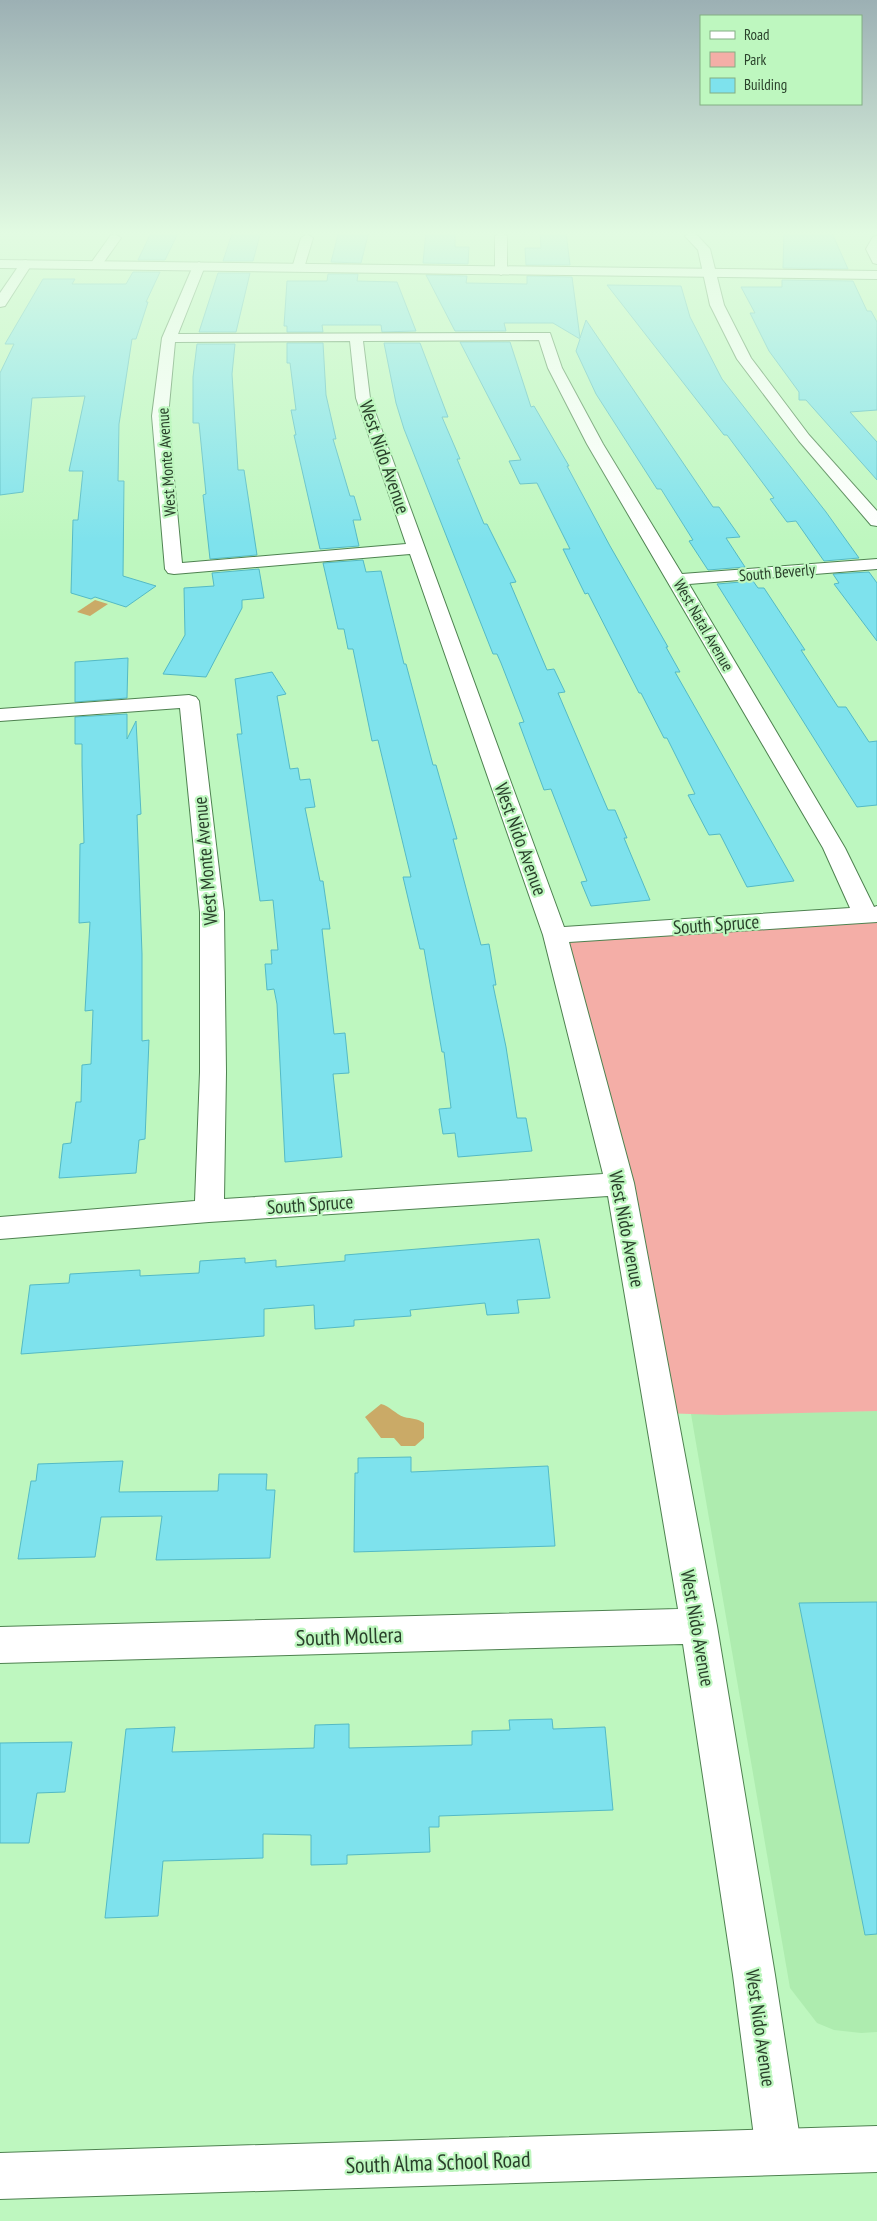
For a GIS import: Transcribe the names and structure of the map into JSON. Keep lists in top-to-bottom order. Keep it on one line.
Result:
{"streets":{"street":["West Nido Avenue","West Monte Avenue","South Beverly","West Natal Avenue","South Spruce","South Mollera","South Alma School Road"]},"crossings":[["West Nido Avenue","West Monte Avenue"],["West Nido Avenue","West Natal Avenue"],["West Nido Avenue","South Spruce"],["West Nido Avenue","South Mollera"],["West Nido Avenue","South Alma School Road"],["West Monte Avenue","South Spruce"],["South Beverly","West Natal Avenue"],["West Natal Avenue","South Spruce"]],"legend":["Road","Park","Building"]}
